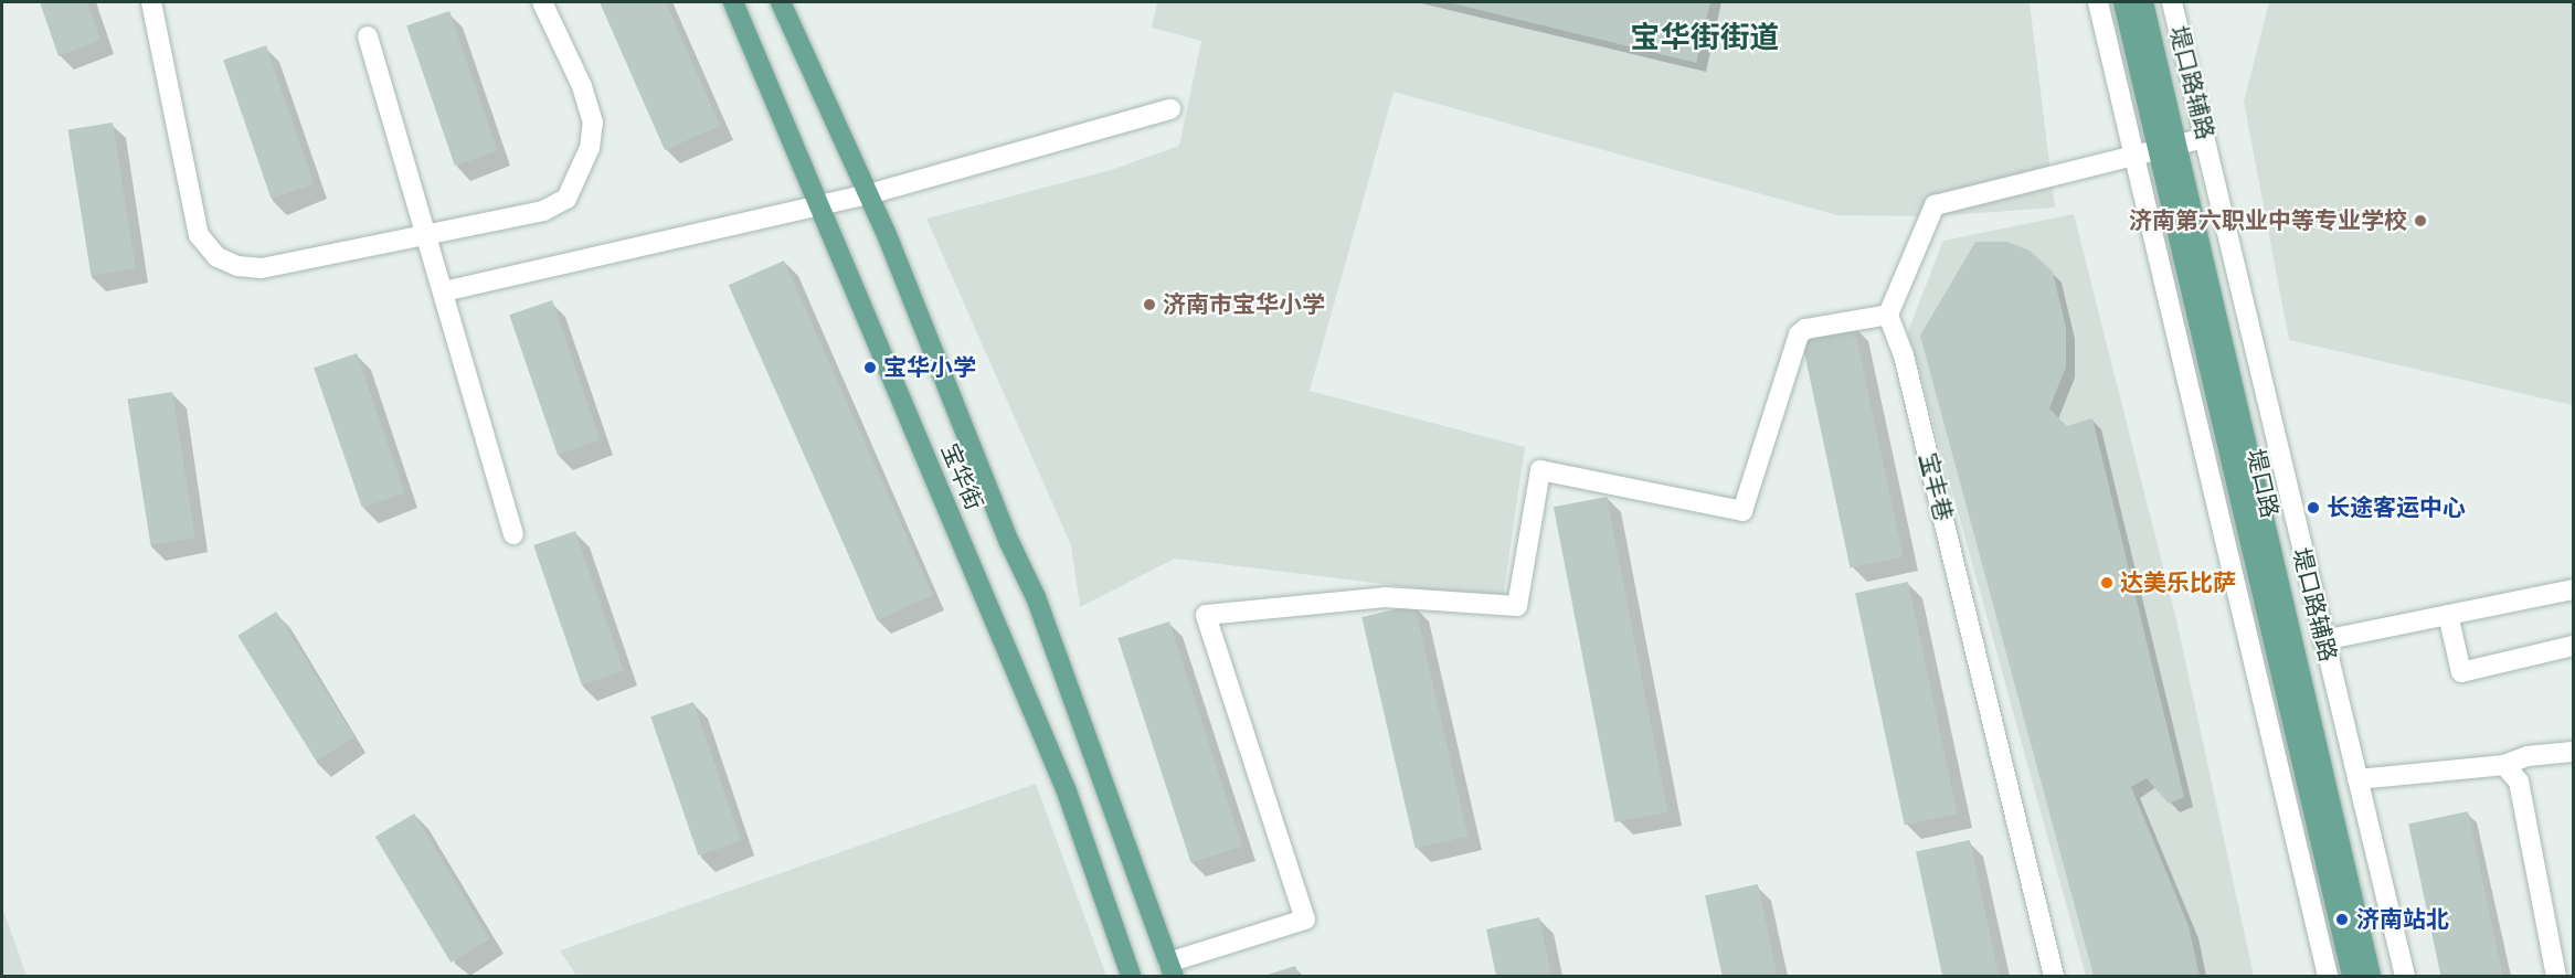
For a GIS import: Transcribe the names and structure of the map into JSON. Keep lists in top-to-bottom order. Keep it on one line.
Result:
{"streets":{"main road":["宝华街","堤口路"],"street":["堤口路辅路","宝丰巷"]},"districts":["宝华街街道"],"places":["济南第六职业中等专业学校","济南市宝华小学","宝华小学","长途客运中心","达美乐比萨","济南站北"]}
